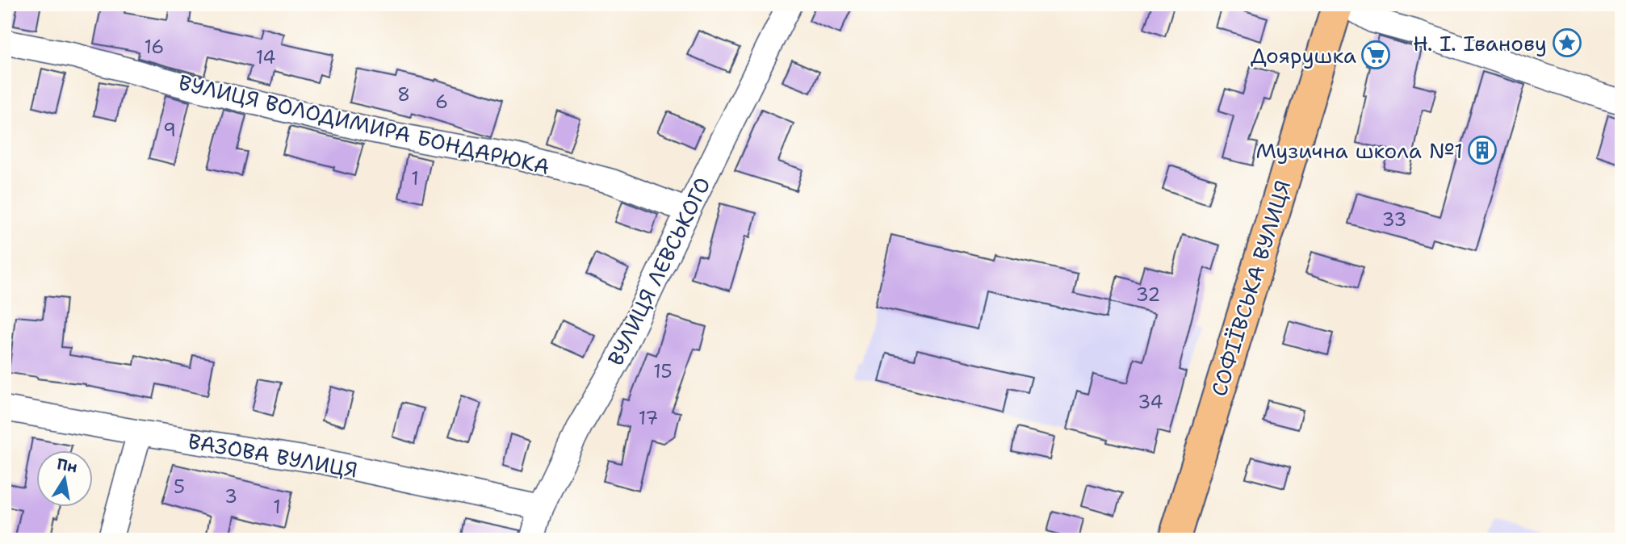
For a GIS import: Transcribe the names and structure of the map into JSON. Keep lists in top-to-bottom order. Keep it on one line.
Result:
{"streets":{"main road":["СОФІЇВСЬКА ВУЛИЦЯ"],"street":["ВУЛИЦЯ ВОЛОДИМИРА БОНДАРЮКА","ВУЛИЦЯ ЛЕВСЬКОГО","ВАЗОВА ВУЛИЦЯ"]},"crossings":[["ВУЛИЦЯ ВОЛОДИМИРА БОНДАРЮКА","ВУЛИЦЯ ЛЕВСЬКОГО"],["ВУЛИЦЯ ЛЕВСЬКОГО","ВАЗОВА ВУЛИЦЯ"]],"places":{"place":["Н. І. Іванову"],"supermarket":["Доярушка"],"building":["Музична школа №1"]},"house_numbers":["16","14","8","6","9","1","33","32","15","34","17","5","3","1"],"north":"top"}
